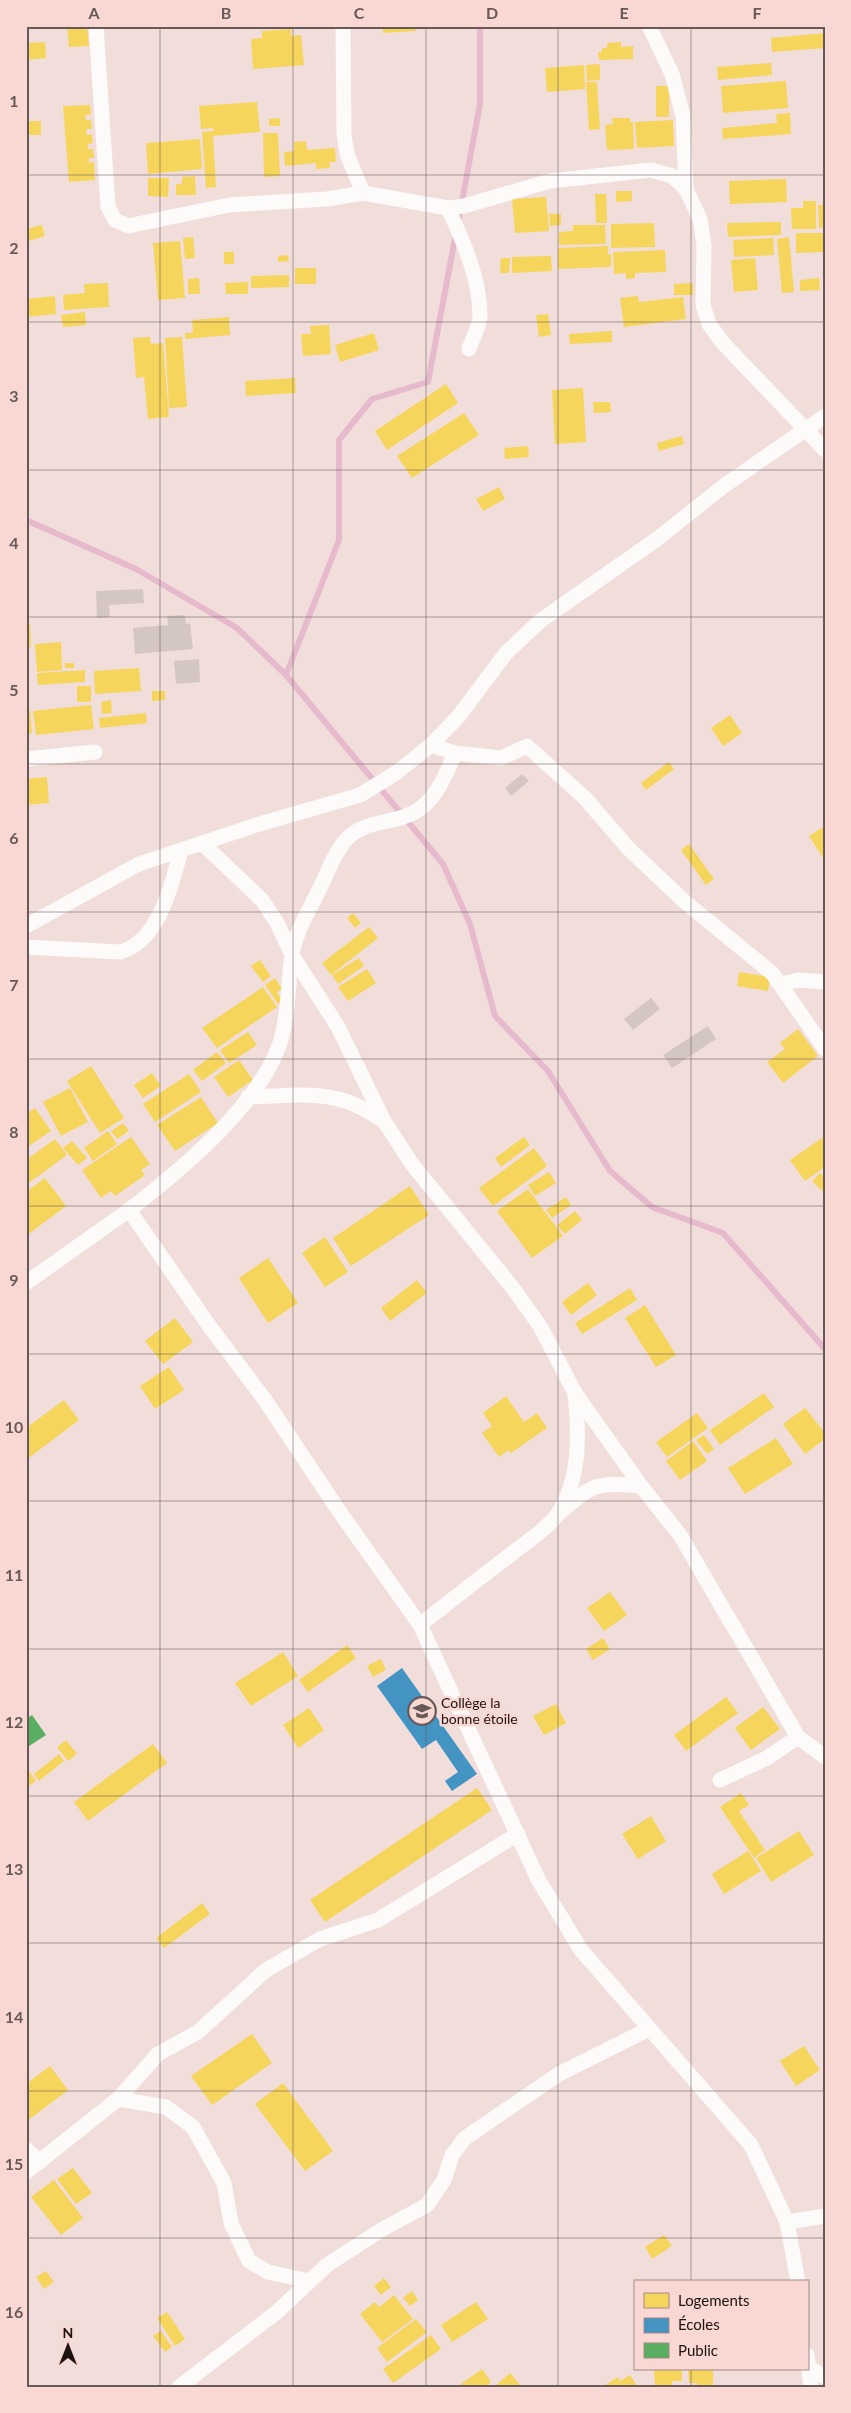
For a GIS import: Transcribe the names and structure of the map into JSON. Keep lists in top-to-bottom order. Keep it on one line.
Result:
{"places":{"school or university":["Collège la bonne étoile"]},"legend":["Logements","Écoles","Public"],"north":"top","grid":{"columns":["A","B","C","D","E","F"],"rows":["1","2","3","4","5","6","7","8","9","10","11","12","13","14","15","16"]}}
